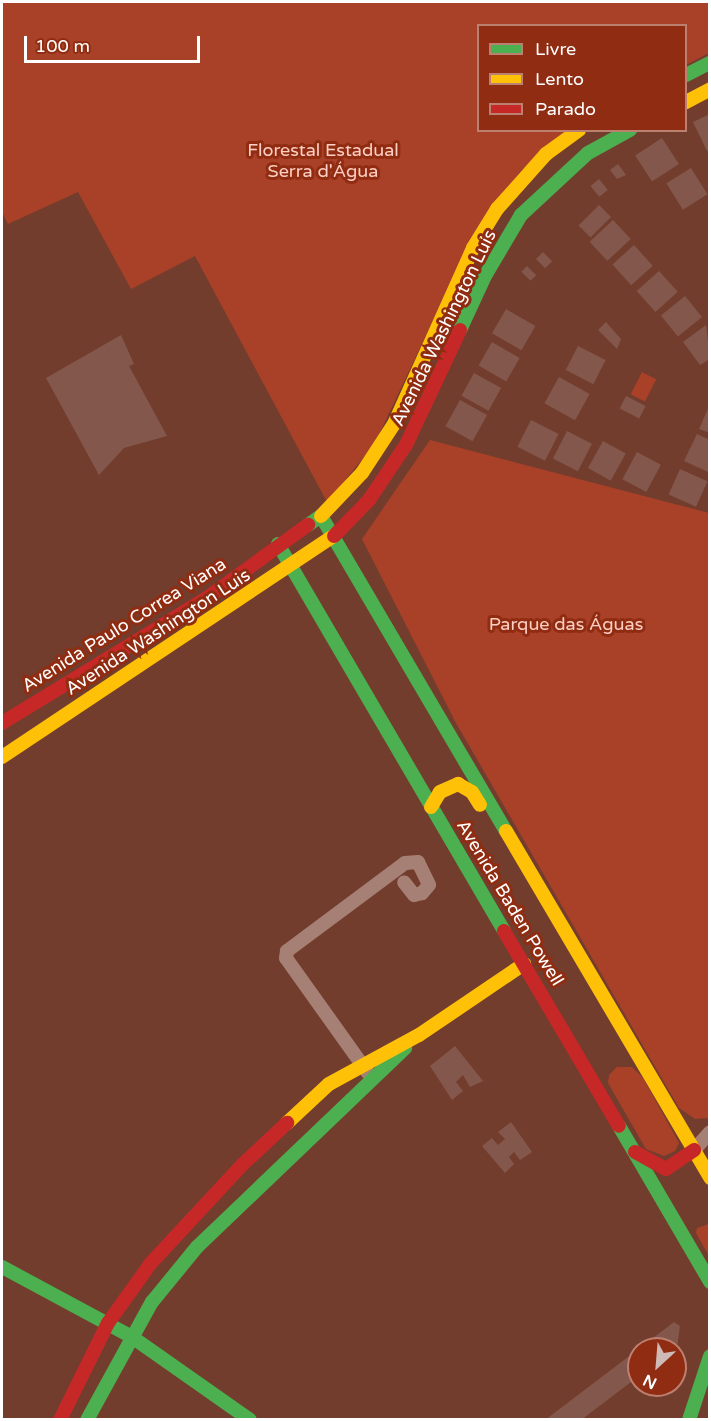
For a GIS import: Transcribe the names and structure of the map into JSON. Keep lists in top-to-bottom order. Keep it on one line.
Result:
{"streets":{"main road":["Avenida Washington Luís","Avenida Paulo Correa Viana","Avenida Washington Luis","Avenida Baden Powell"]},"crossings":[["Avenida Washington Luís","Avenida Washington Luis"],["Avenida Washington Luís","Avenida Baden Powell"],["Avenida Paulo Correa Viana","Avenida Baden Powell"],["Avenida Washington Luis","Avenida Baden Powell"]],"parks":["Florestal Estadual Serra d'Água","Parque das Águas"],"legend":["Livre","Lento","Parado"],"scale_bar":"100 m","north":"bottom left"}
